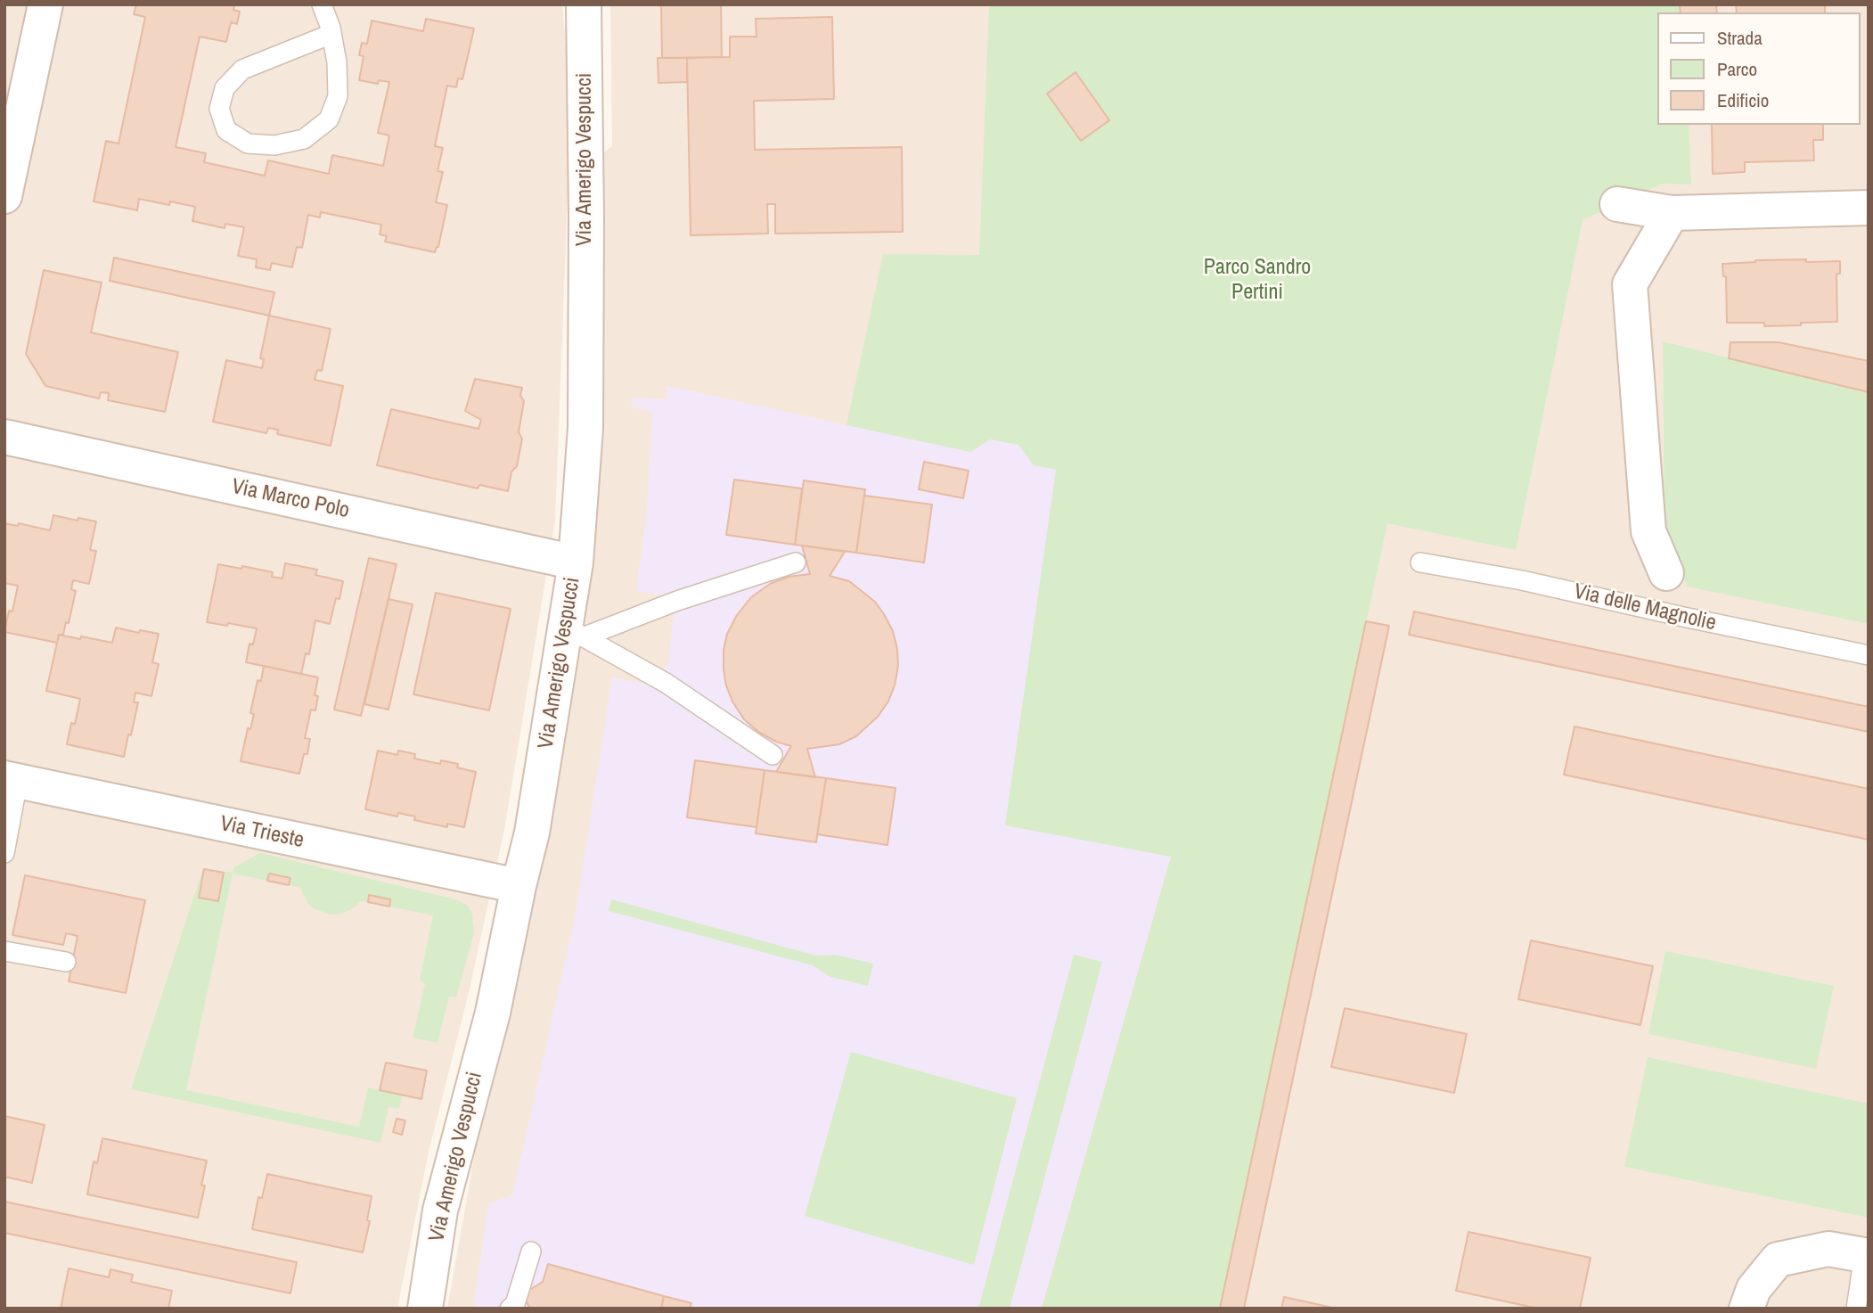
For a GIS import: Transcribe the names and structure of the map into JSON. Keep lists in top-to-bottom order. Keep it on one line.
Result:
{"streets":{"street":["Via Amerigo Vespucci","Via Marco Polo","Via Trieste"],"lane":["Via delle Magnolie"]},"crossings":[["Via Amerigo Vespucci","Via Marco Polo"],["Via Amerigo Vespucci","Via Trieste"]],"parks":["Parco Sandro Pertini"],"legend":["Strada","Parco","Edificio"]}
